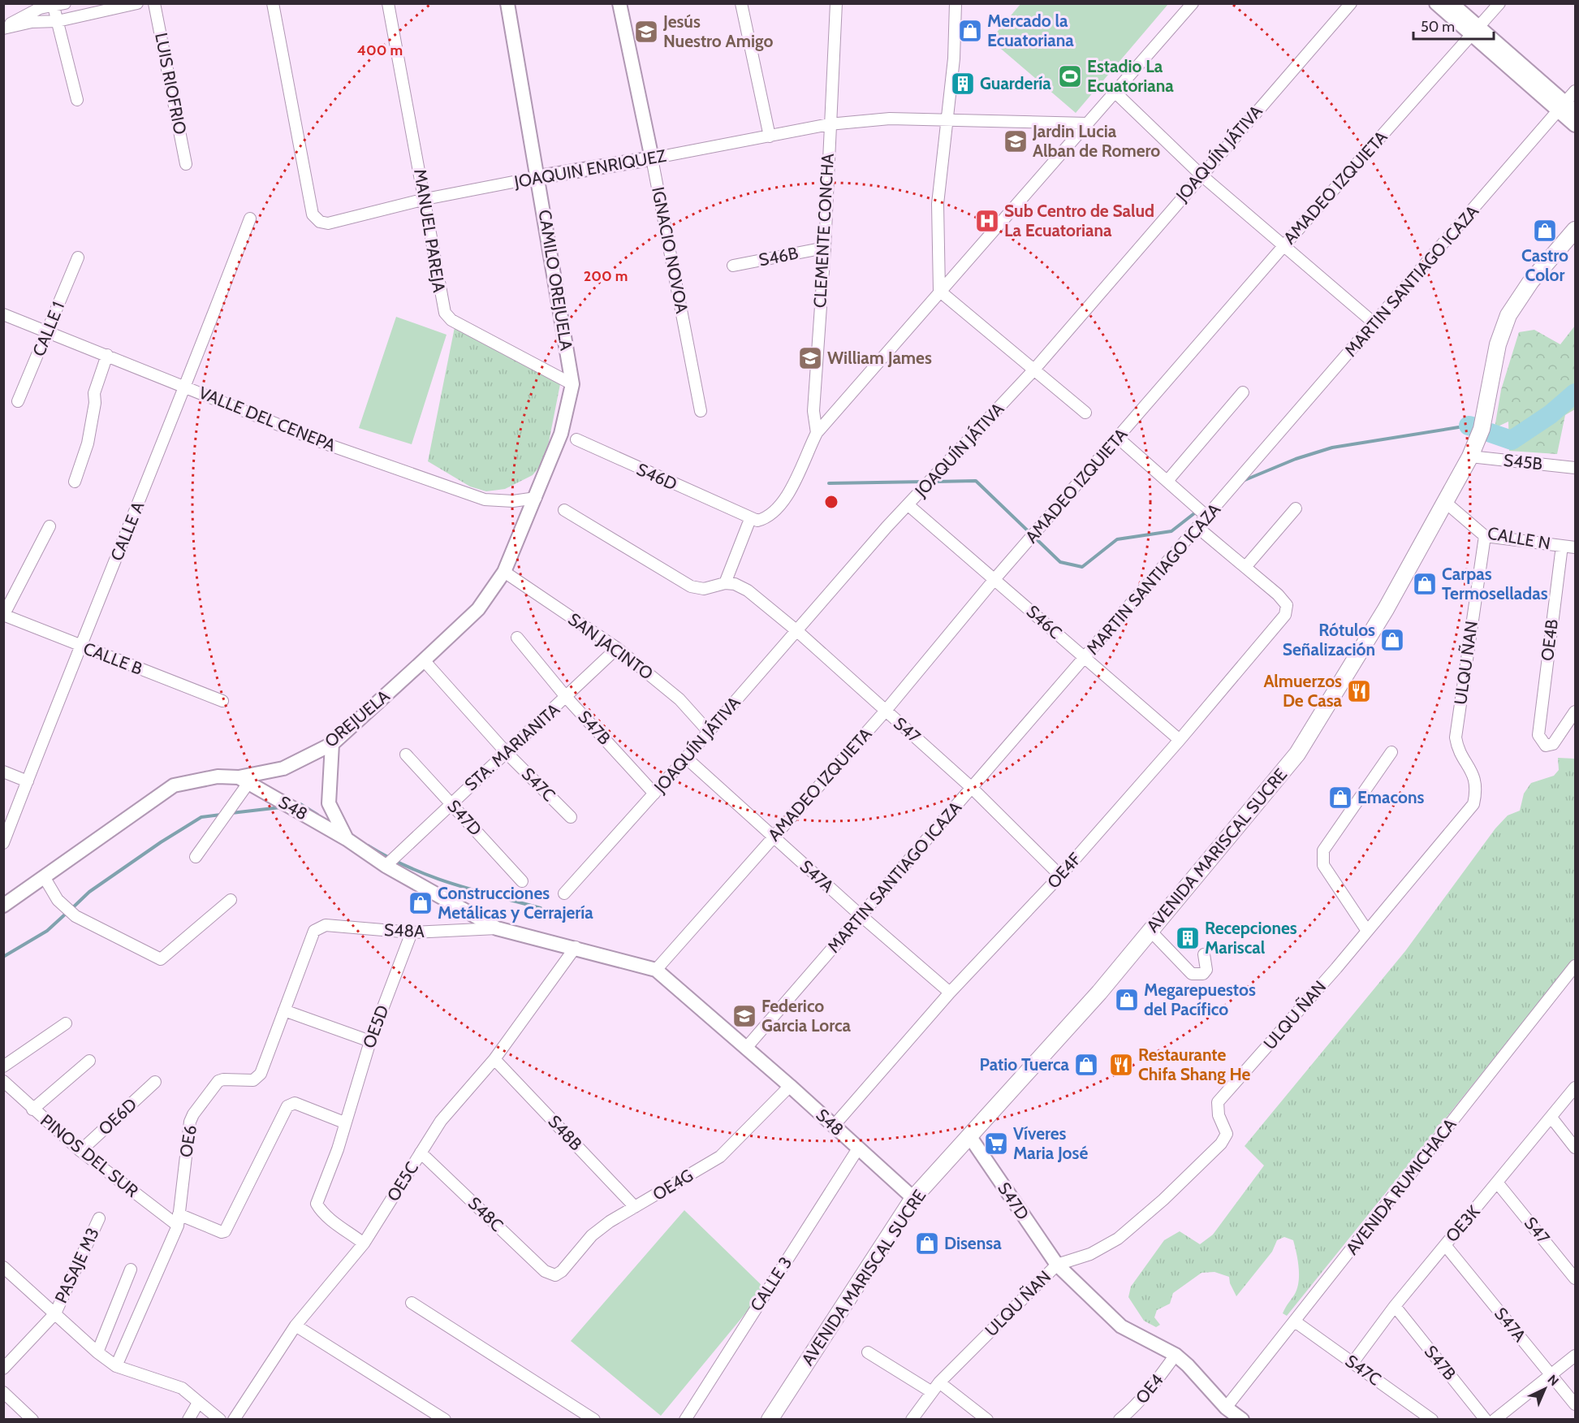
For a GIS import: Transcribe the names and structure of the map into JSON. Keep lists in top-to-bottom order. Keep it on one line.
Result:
{"streets":{"main road":["AVENIDA MARISCAL SUCRE"],"street":["LUIS RIOFRIO","JOAQUÍN JÁTIVA","JOAQUIN ENRIQUEZ","AMADEO IZQUIETA","MANUEL PAREJA","CLEMENTE CONCHA","IGNACIO NOVOA","S46B","CAMILO OREJUELA","MARTIN SANTIAGO ICAZA","CALLE 1","VALLE DEL CENEPA","S45B","S46D","CALLE A","CALLE N","S46C","OE4B","SAN JACINTO","CALLE B","ULQU ÑAN","OREJUELA","S47B","S47","STA. MARIANITA","S47C","S48","S47D","OE4F","S47A","S48A","OE5D","OE6D","S48B","OE6","PINOS DEL SUR","OE5C","OE4G","AVENIDA RUMICHACA","S48C","OE3K","PASAJE M3","CALLE 3","OE4"]},"crossings":[["JOAQUÍN JÁTIVA","S46C"],["JOAQUÍN JÁTIVA","SAN JACINTO"],["JOAQUÍN JÁTIVA","S47B"],["JOAQUÍN JÁTIVA","S47"],["JOAQUÍN JÁTIVA","S47A"],["JOAQUIN ENRIQUEZ","MANUEL PAREJA"],["JOAQUIN ENRIQUEZ","CLEMENTE CONCHA"],["JOAQUIN ENRIQUEZ","IGNACIO NOVOA"],["JOAQUIN ENRIQUEZ","CAMILO OREJUELA"],["AMADEO IZQUIETA","S46C"],["AMADEO IZQUIETA","S47"],["AMADEO IZQUIETA","S48"],["AMADEO IZQUIETA","S47A"],["MANUEL PAREJA","CAMILO OREJUELA"],["MANUEL PAREJA","OREJUELA"],["CLEMENTE CONCHA","S46B"],["CAMILO OREJUELA","OREJUELA"],["MARTIN SANTIAGO ICAZA","S46C"],["MARTIN SANTIAGO ICAZA","S47"],["MARTIN SANTIAGO ICAZA","S48"],["MARTIN SANTIAGO ICAZA","S47A"],["CALLE 1","VALLE DEL CENEPA"],["VALLE DEL CENEPA","CALLE A"],["VALLE DEL CENEPA","OREJUELA"],["S45B","AVENIDA MARISCAL SUCRE"],["CALLE A","CALLE B"],["CALLE N","OE4B"],["CALLE N","ULQU ÑAN"],["CALLE N","AVENIDA MARISCAL SUCRE"],["S46C","OE4F"],["SAN JACINTO","OREJUELA"],["SAN JACINTO","STA. MARIANITA"],["ULQU ÑAN","S47D"],["OREJUELA","S47C"],["OREJUELA","S48"],["S47B","STA. MARIANITA"],["S47B","OE3K"],["S47","OE4F"],["S47","OE3K"],["STA. MARIANITA","S47C"],["STA. MARIANITA","S48"],["STA. MARIANITA","S47D"],["S47C","AVENIDA RUMICHACA"],["S47C","OE3K"],["S48","AVENIDA MARISCAL SUCRE"],["S48","OE4F"],["S48","S48A"],["S48","OE5C"],["S48","OE4G"],["S48","CALLE 3"],["S47D","AVENIDA MARISCAL SUCRE"],["S47D","AVENIDA RUMICHACA"],["S47D","OE4"],["OE4F","S47A"],["S47A","OE3K"],["S48A","OE5D"],["S48A","OE6"],["OE5D","PINOS DEL SUR"],["OE5D","OE5C"],["OE6D","PINOS DEL SUR"],["S48B","OE5C"],["S48B","OE4G"],["OE6","PINOS DEL SUR"],["OE5C","S48C"],["OE4G","S48C"]],"places":{"shop":["Mercado la Ecuatoriana","Castro Color","Carpas Termoselladas","Rótulos Señalización","Emacons","Construcciones Metálicas y Cerrajería","Megarepuestos del Pacífico","Patio Tuerca","Disensa"],"school or university":["Jesús Nuestro Amigo","Jardin Lucia Alban de Romero","William James","Federico Garcia Lorca"],"sports":["Estadio La Ecuatoriana"],"building":["Guardería","Recepciones Mariscal"],"hospital":["Sub Centro de Salud La Ecuatoriana"],"restaurant":["Almuerzos De Casa","Restaurante Chifa Shang He"],"supermarket":["Víveres Maria José"]},"scale_bar":"50 m","north":"top right","rings":["400 m","200 m"]}
